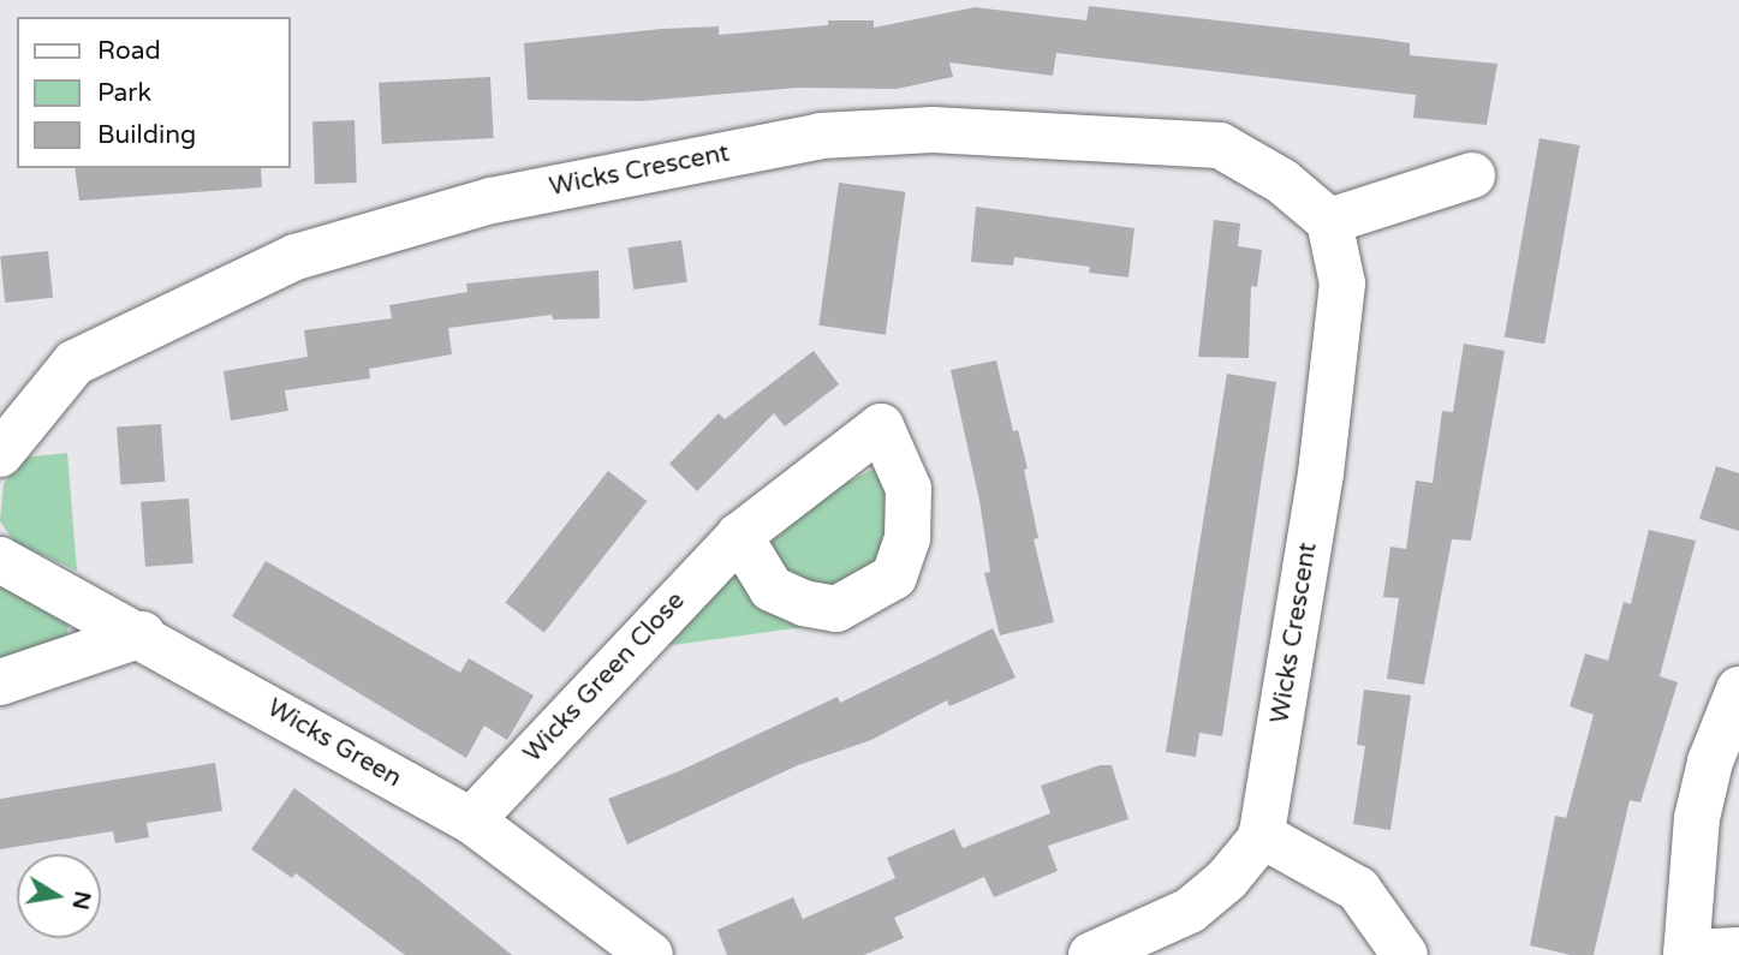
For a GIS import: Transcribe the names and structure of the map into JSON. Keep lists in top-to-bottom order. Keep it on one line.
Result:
{"streets":{"street":["Wicks Crescent","Wicks Green Close","Wicks Green"]},"crossings":[["Wicks Green Close","Wicks Green"]],"legend":["Road","Park","Building"],"north":"right"}
